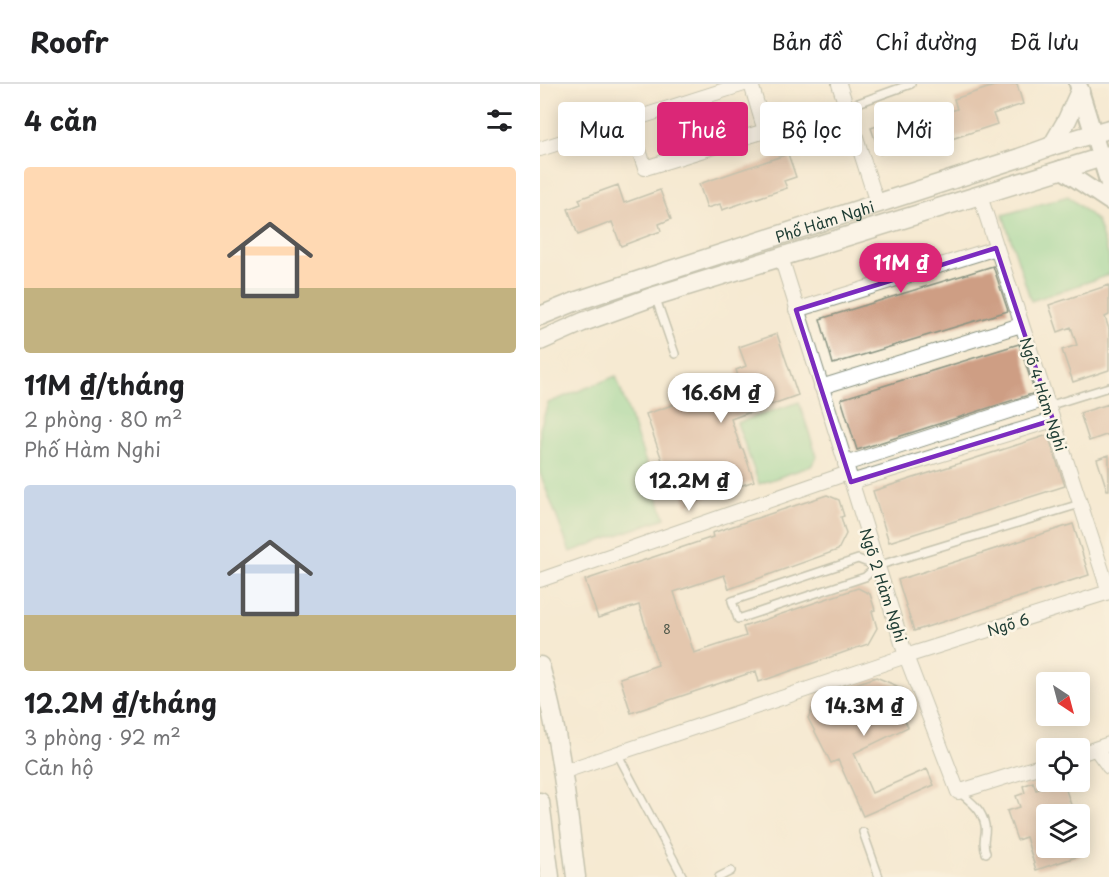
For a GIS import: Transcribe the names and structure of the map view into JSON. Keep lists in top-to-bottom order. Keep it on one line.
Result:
{"streets":{"main road":["Phố Hàm Nghi"],"street":["Ngõ 4 Hàm Nghi","Ngõ 2 Hàm Nghi","Ngõ 6"]},"crossings":[["Phố Hàm Nghi","Ngõ 4 Hàm Nghi"],["Phố Hàm Nghi","Ngõ 2 Hàm Nghi"],["Ngõ 4 Hàm Nghi","Ngõ 6"],["Ngõ 2 Hàm Nghi","Ngõ 6"]],"house_numbers":["8"],"north":"bottom right","page":{"header":"Roofr","nav":["Bản đồ","Chỉ đường","Đã lưu"],"heading":"4 căn","chip":["Mua","Thuê","Bộ lọc","Mới"],"list":[{"name":"11M ₫/tháng","note":"2 phòng · 80 m² · Phố Hàm Nghi"},{"name":"12.2M ₫/tháng","note":"3 phòng · 92 m² · Căn hộ"}],"price":["11M ₫","16.6M ₫","12.2M ₫","14.3M ₫"]}}
